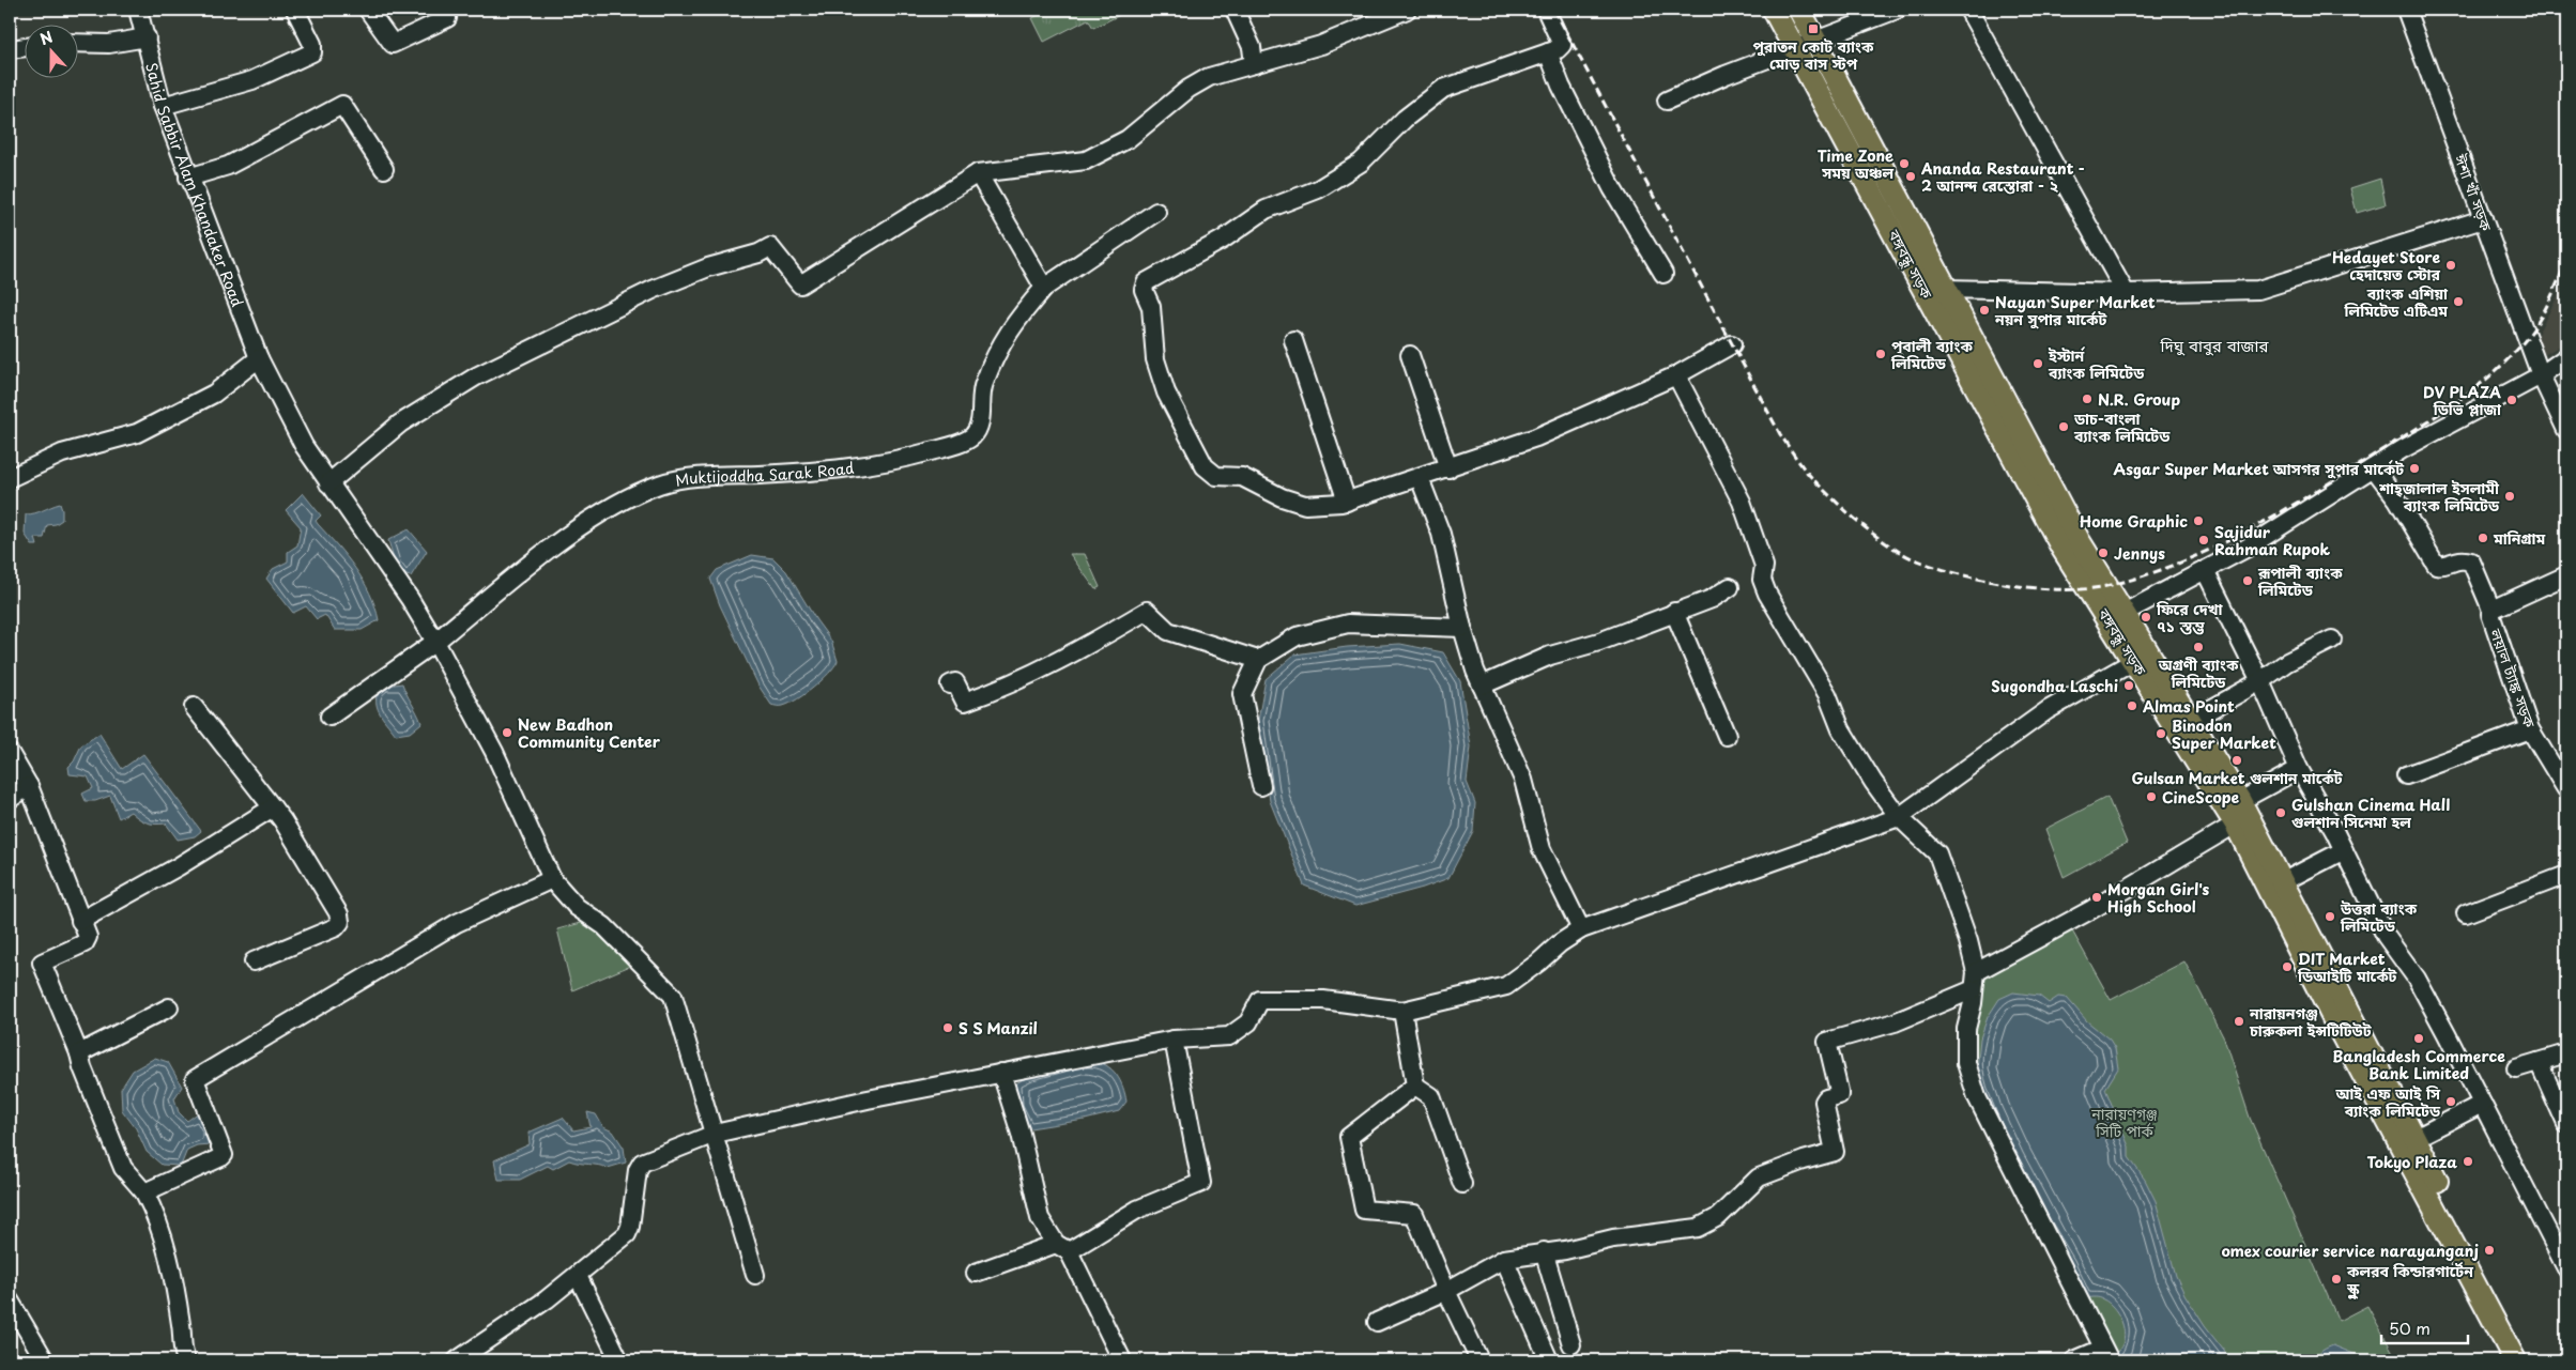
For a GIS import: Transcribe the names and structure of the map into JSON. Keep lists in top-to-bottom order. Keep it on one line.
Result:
{"streets":{"main road":["বঙ্গবন্ধু সড়ক"],"street":["Sahid Sabbir Alam Khandaker Road","ঈশা খাঁ সড়ক","Muktijoddha Sarak Road","লয়াল ট্যাঙ্ক সড়ক"]},"crossings":[["Sahid Sabbir Alam Khandaker Road","Muktijoddha Sarak Road"]],"districts":["দিঘু বাবুর বাজার"],"parks":["নারায়ণগঞ্জ সিটি পার্ক"],"places":{"transit":["পুরাতন কোট ব্যাংক মোড় বাস স্টপ"],"other":["Time Zone সময় অঞ্চল","Ananda Restaurant - 2 আনন্দ রেস্তোরা - ২","Hedayet Store হেদায়েত স্টোর","ব্যাংক এশিয়া লিমিটেড এটিএম","Nayan Super Market নয়ন সুপার মার্কেট","পূবালী ব্যাংক লিমিটেড","ইস্টার্ন ব্যাংক লিমিটেড","N.R. Group","DV PLAZA ডিভি প্লাজা","ডাচ-বাংলা ব্যাংক লিমিটেড","Asgar Super Market আসগর সুপার মার্কেট","শাহ্জালাল ইসলামী ব্যাংক লিমিটেড","Home Graphic","মানিগ্রাম","Sajidur Rahman Rupok","Jennys","রূপালী ব্যাংক লিমিটেড","ফিরে দেখা ৭১ স্তম্ভ","অগ্রণী ব্যাংক লিমিটেড","Sugondha Laschi","Almas Point","New Badhon Community Center","Binodon Super Market","Gulsan Market গুলশান মার্কেট","CineScope","Gulshan Cinema Hall গুলশান সিনেমা হল","Morgan Girl's High School","উত্তরা ব্যাংক লিমিটেড","DIT Market ডিআইটি মার্কেট","নারায়নগঞ্জ চারুকলা ইন্সটিটিউট","S S Manzil","Bangladesh Commerce Bank Limited","আই এফ আই সি ব্যাংক লিমিটেড","Tokyo Plaza","omex courier service narayanganj","কলরব কিন্ডারগার্টেন স্কুল"]},"scale_bar":"50 m","north":"top"}
